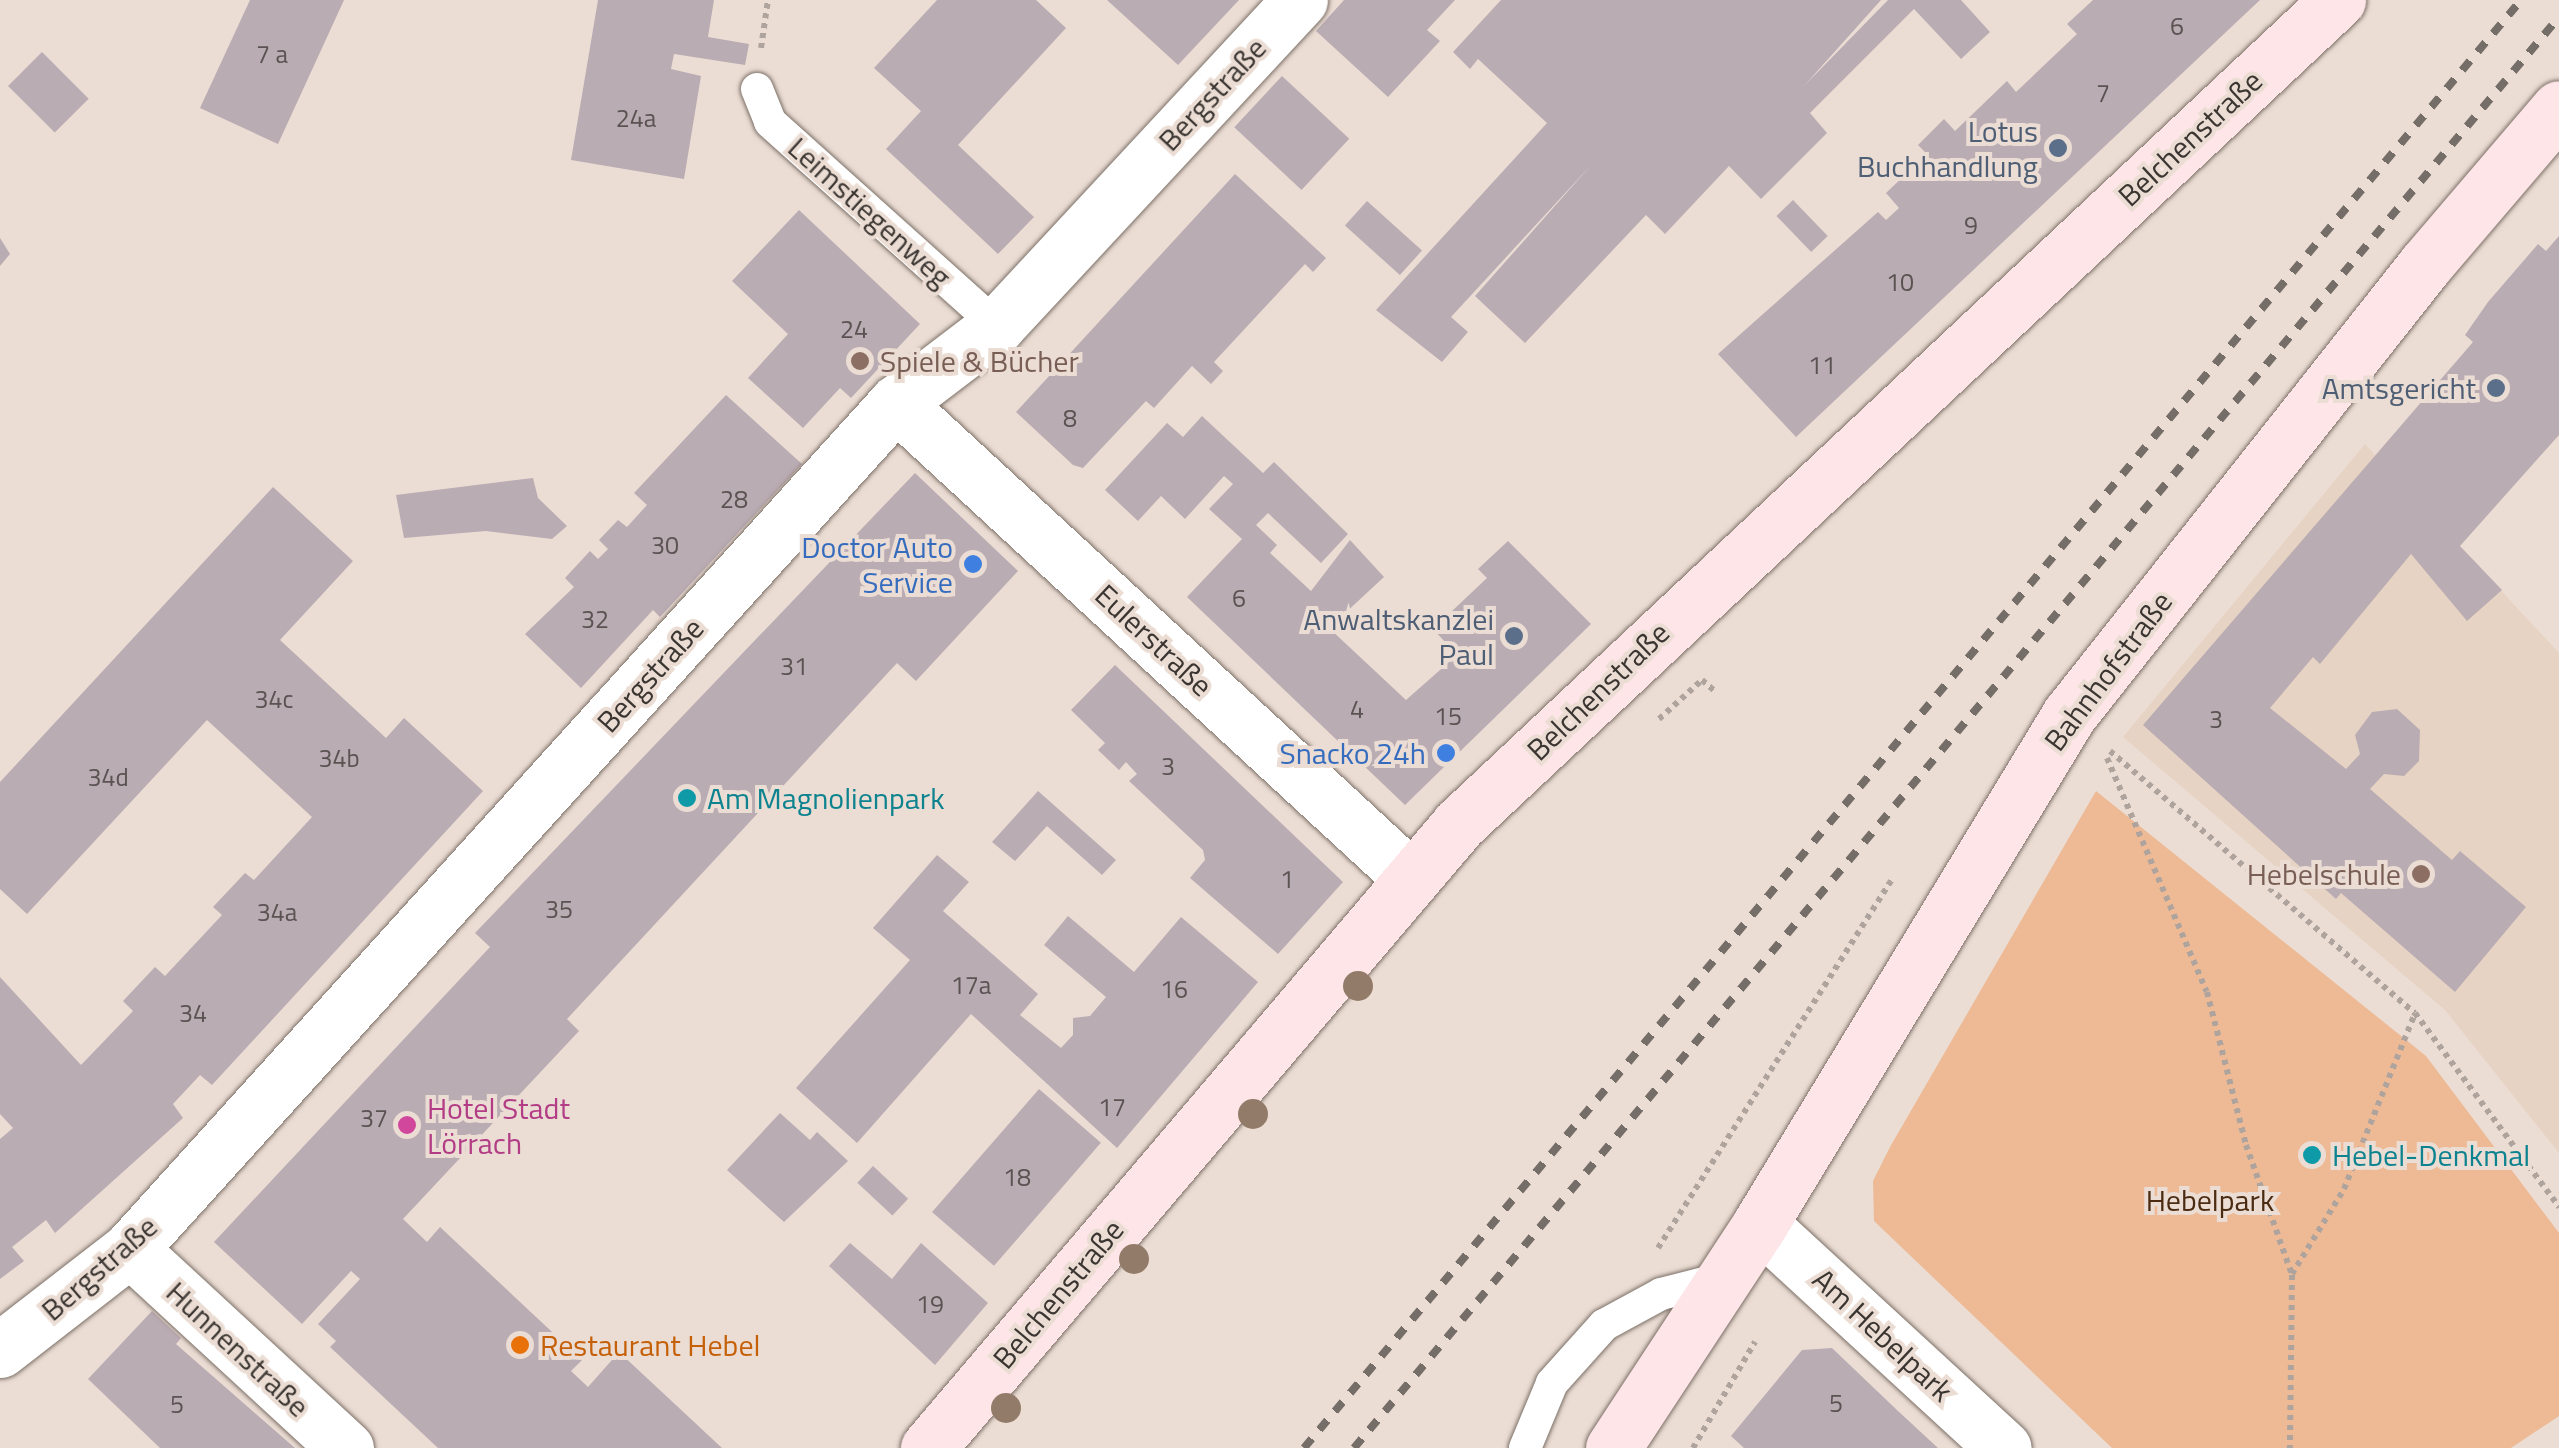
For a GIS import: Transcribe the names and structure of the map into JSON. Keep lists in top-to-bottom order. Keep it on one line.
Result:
{"streets":{"main road":["Belchenstraße","Bahnhofstraße"],"street":["Bergstraße","Eulerstraße","Am Hebelpark","Hunnenstraße"],"lane":["Leimstiegenweg"]},"crossings":[["Bergstraße","Leimstiegenweg"],["Bergstraße","Eulerstraße"],["Bergstraße","Hunnenstraße"],["Belchenstraße","Eulerstraße"],["Bahnhofstraße","Am Hebelpark"]],"parks":["Hebelpark"],"places":["Lotus Buchhandlung","Spiele & Bücher","Amtsgericht","Doctor Auto Service","Anwaltskanzlei Paul","Snacko 24h","Am Magnolienpark","Hebelschule","Hotel Stadt Lörrach","Hebel-Denkmal","Restaurant Hebel"],"house_numbers":["6","7 a","7","24a","9","10","24","11","8","28","30","6","32","31","34c","4","15","3","34b","3","34d","1","35","34a","17a","16","34","17","37","18","19","5","5"]}
